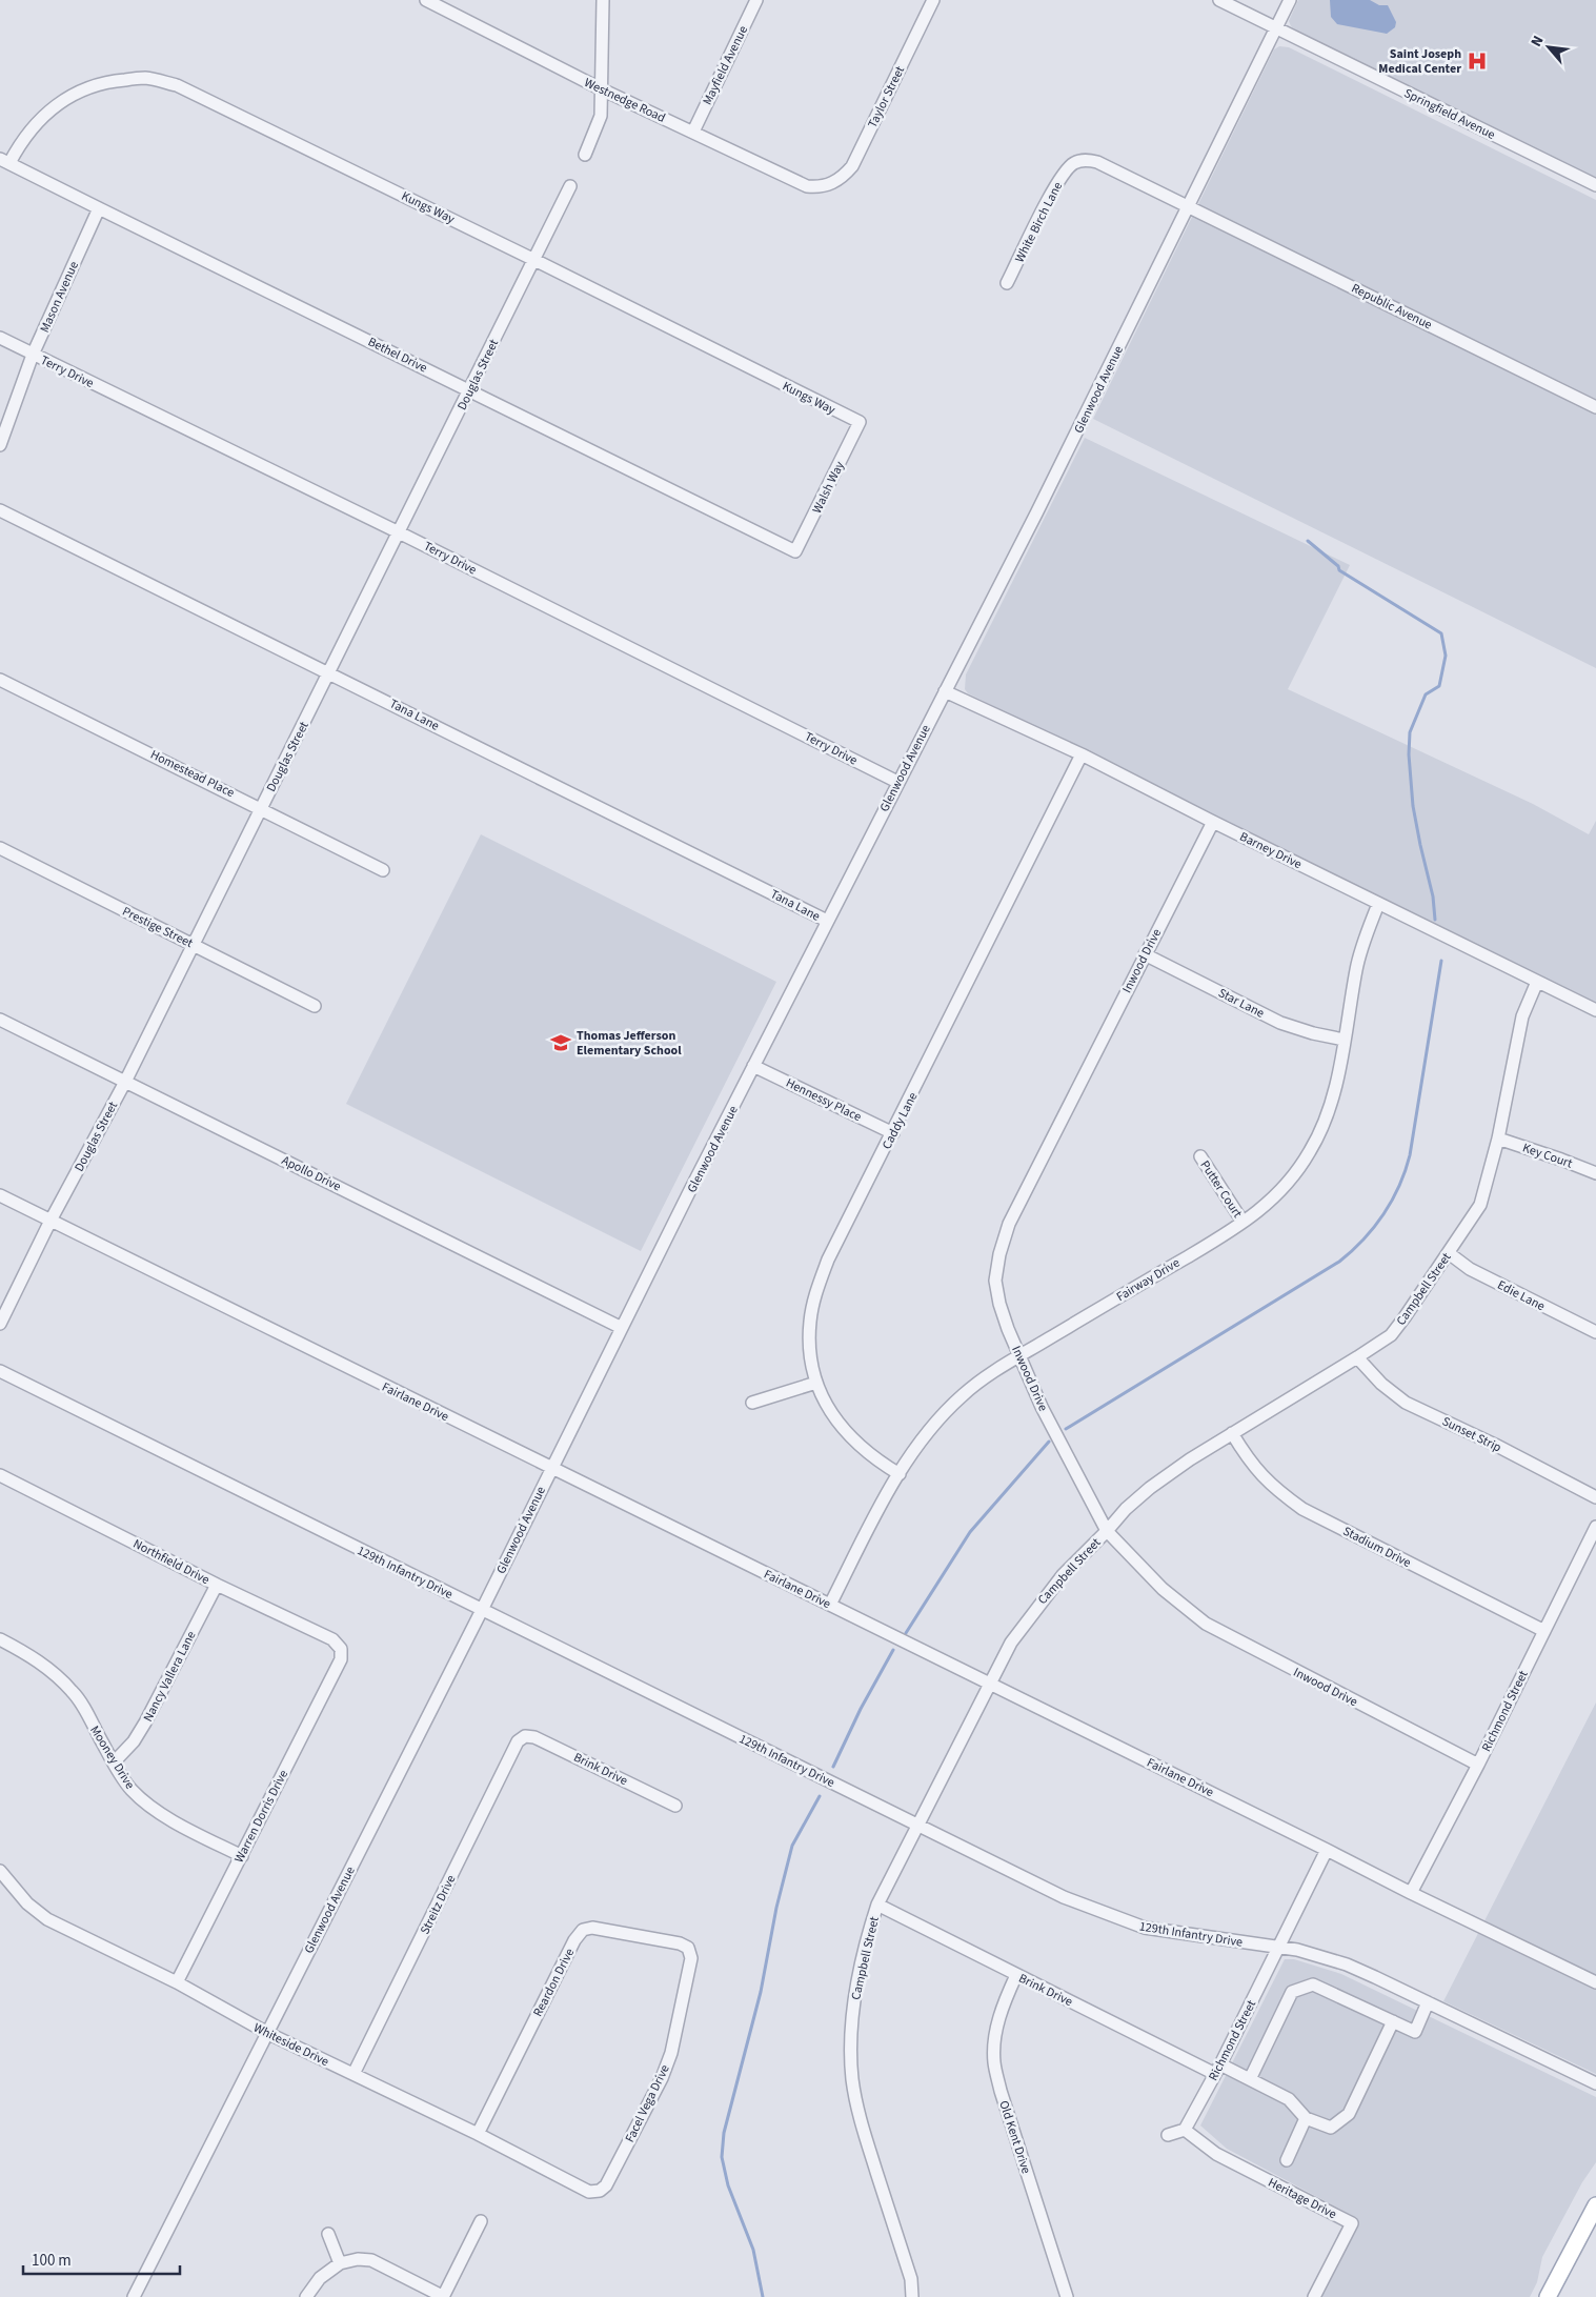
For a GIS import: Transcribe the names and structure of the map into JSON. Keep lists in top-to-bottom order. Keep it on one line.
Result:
{"streets":{"street":["Mayfield Avenue","Taylor Street","Westnedge Road","Springfield Avenue","Kungs Way","White Birch Lane","Mason Avenue","Republic Avenue","Bethel Drive","Terry Drive","Douglas Street","Glenwood Avenue","Walsh Way","Tana Lane","Homestead Place","Barney Drive","Prestige Street","Inwood Drive","Star Lane","Hennessy Place","Caddy Lane","Key Court","Apollo Drive","Putter Court","Fairway Drive","Campbell Street","Edie Lane","Fairlane Drive","Sunset Strip","Stadium Drive","Northfield Drive","129th Infantry Drive","Nancy Vallera Lane","Richmond Street","Mooney Drive","Brink Drive","Warren Dorris Drive","Streitz Drive","Reardon Drive","Whiteside Drive","Facel Vega Drive","Old Kent Drive","Heritage Drive"]},"crossings":[["Mayfield Avenue","Westnedge Road"],["Taylor Street","Westnedge Road"],["Springfield Avenue","Glenwood Avenue"],["Kungs Way","Bethel Drive"],["Kungs Way","Douglas Street"],["Kungs Way","Walsh Way"],["White Birch Lane","Republic Avenue"],["White Birch Lane","Glenwood Avenue"],["Mason Avenue","Bethel Drive"],["Mason Avenue","Terry Drive"],["Republic Avenue","Glenwood Avenue"],["Bethel Drive","Douglas Street"],["Bethel Drive","Walsh Way"],["Terry Drive","Douglas Street"],["Terry Drive","Glenwood Avenue"],["Douglas Street","Tana Lane"],["Douglas Street","Homestead Place"],["Douglas Street","Prestige Street"],["Douglas Street","Apollo Drive"],["Douglas Street","Fairlane Drive"],["Glenwood Avenue","Tana Lane"],["Glenwood Avenue","Barney Drive"],["Glenwood Avenue","Hennessy Place"],["Glenwood Avenue","Apollo Drive"],["Glenwood Avenue","Fairlane Drive"],["Glenwood Avenue","129th Infantry Drive"],["Glenwood Avenue","Whiteside Drive"],["Barney Drive","Inwood Drive"],["Barney Drive","Caddy Lane"],["Barney Drive","Fairway Drive"],["Barney Drive","Campbell Street"],["Inwood Drive","Star Lane"],["Inwood Drive","Fairway Drive"],["Inwood Drive","Campbell Street"],["Inwood Drive","Richmond Street"],["Star Lane","Fairway Drive"],["Hennessy Place","Caddy Lane"],["Caddy Lane","Fairway Drive"],["Key Court","Campbell Street"],["Putter Court","Fairway Drive"],["Fairway Drive","Fairlane Drive"],["Campbell Street","Edie Lane"],["Campbell Street","Fairlane Drive"],["Campbell Street","Sunset Strip"],["Campbell Street","Stadium Drive"],["Campbell Street","129th Infantry Drive"],["Campbell Street","Brink Drive"],["Fairlane Drive","Richmond Street"],["Stadium Drive","Richmond Street"],["Northfield Drive","Nancy Vallera Lane"],["Northfield Drive","Warren Dorris Drive"],["129th Infantry Drive","Richmond Street"],["Nancy Vallera Lane","Mooney Drive"],["Richmond Street","Brink Drive"],["Richmond Street","Heritage Drive"],["Mooney Drive","Warren Dorris Drive"],["Brink Drive","Streitz Drive"],["Brink Drive","Old Kent Drive"],["Warren Dorris Drive","Whiteside Drive"],["Streitz Drive","Whiteside Drive"],["Reardon Drive","Whiteside Drive"],["Reardon Drive","Facel Vega Drive"],["Whiteside Drive","Facel Vega Drive"]],"places":{"hospital":["Saint Joseph Medical Center"],"school or university":["Thomas Jefferson Elementary School"]},"scale_bar":"100 m","north":"top left"}
